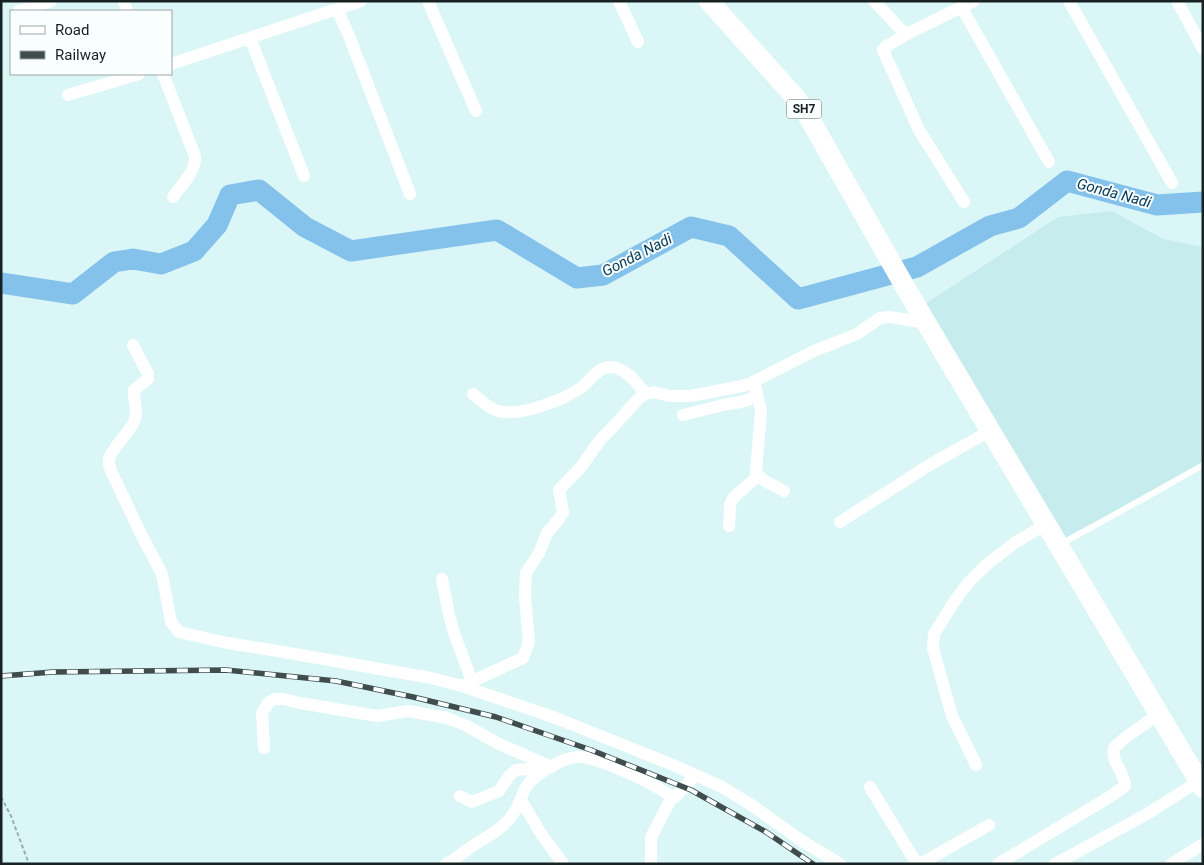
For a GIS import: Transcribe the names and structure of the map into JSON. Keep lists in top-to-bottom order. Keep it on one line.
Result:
{"streets":{"main road":["SH7"]},"water":["Gonda Nadi"],"legend":["Road","Railway"]}
